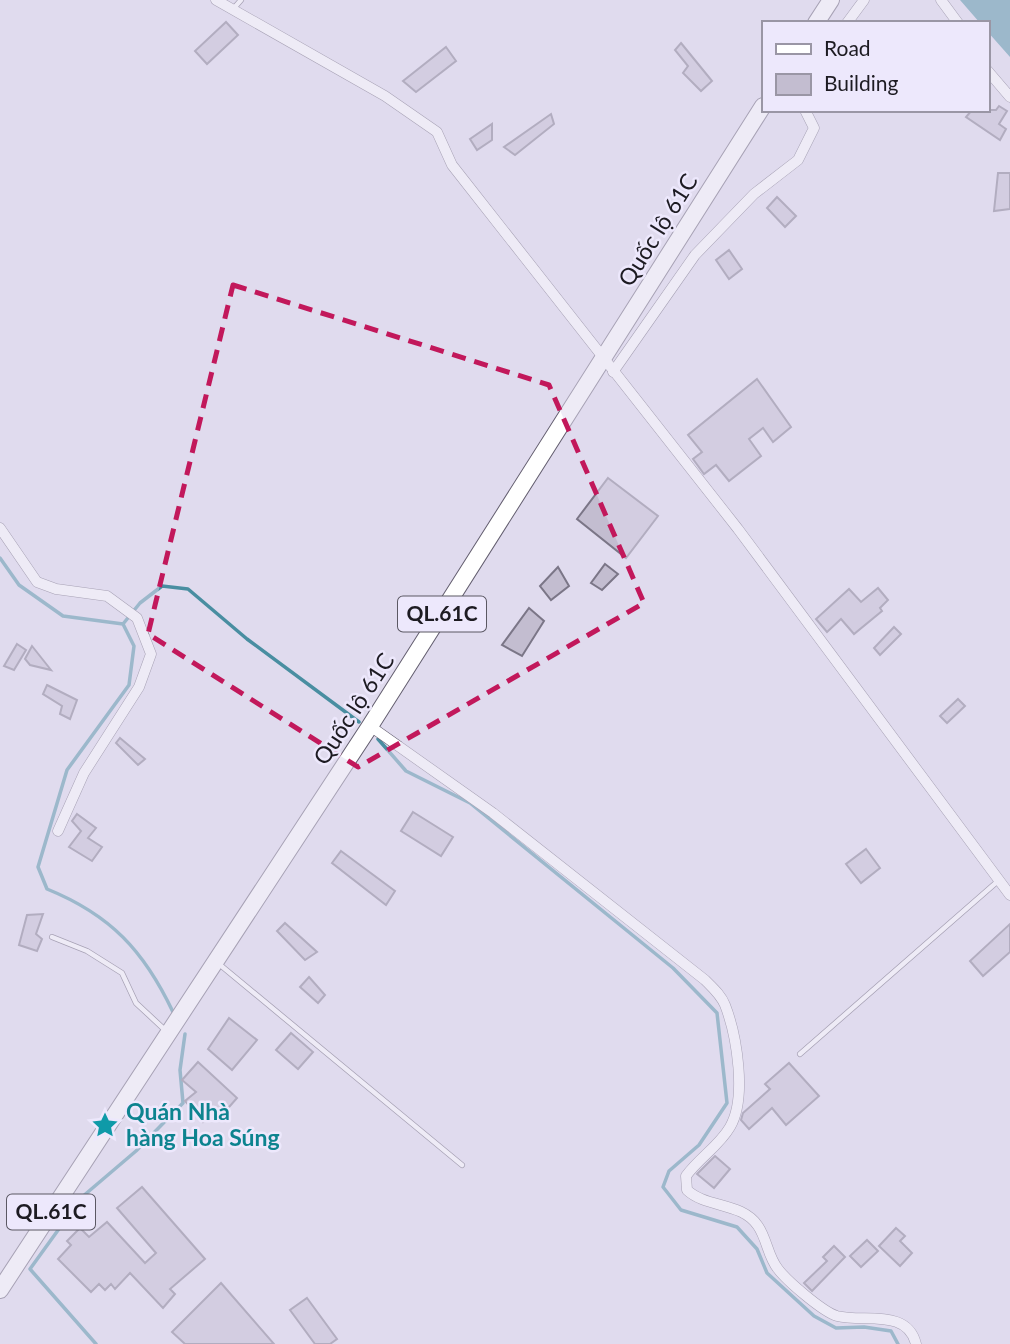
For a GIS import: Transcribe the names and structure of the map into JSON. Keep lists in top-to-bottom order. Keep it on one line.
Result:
{"streets":{"highway":["Quốc lộ 61C","QL.61C"]},"places":{"place":["Quán Nhà hàng Hoa Súng"]},"legend":["Road","Building"]}
